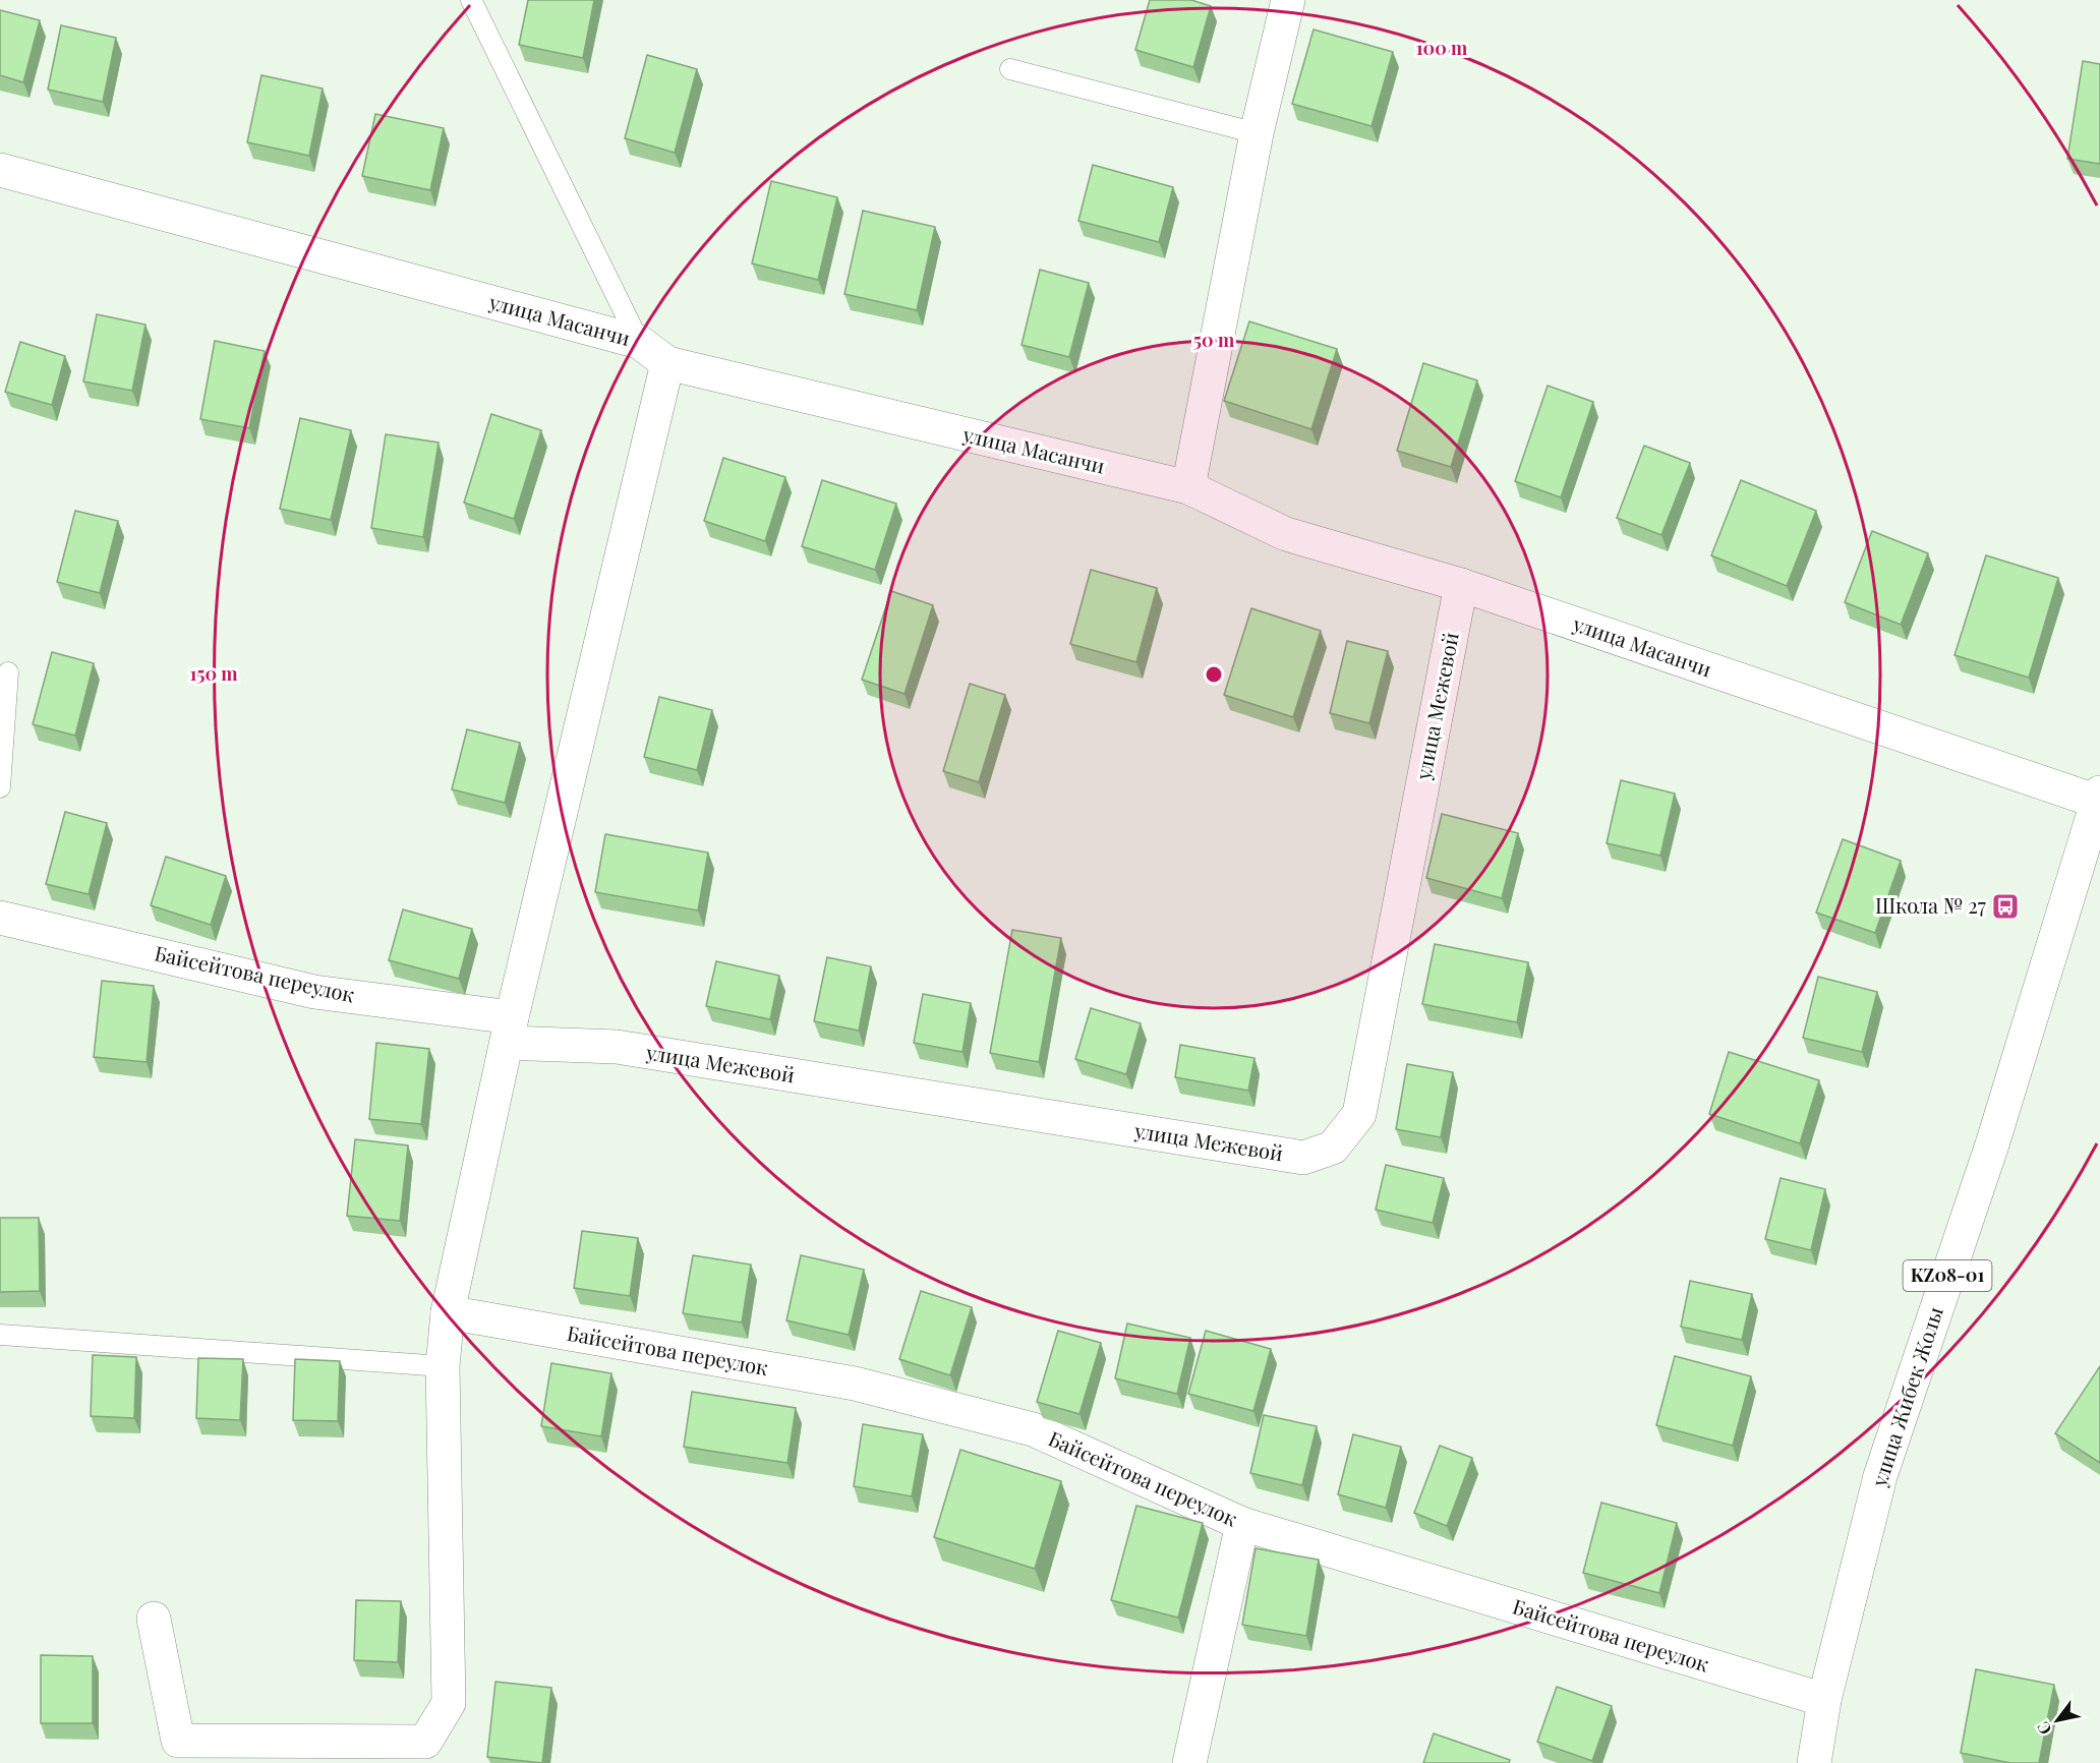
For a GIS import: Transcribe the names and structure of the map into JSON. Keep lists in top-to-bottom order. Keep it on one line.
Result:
{"streets":{"street":["улица Масанчи","улица Межевой","Байсейтова переулок","KZ08-01","улица Жибек Жолы"]},"crossings":[["улица Масанчи","улица Межевой"],["улица Масанчи","улица Жибек Жолы"],["улица Межевой","Байсейтова переулок"],["Байсейтова переулок","улица Жибек Жолы"]],"places":{"bus stop":["Школа № 27"]},"north":"bottom left","rings":["100 m","50 m","150 m"]}
